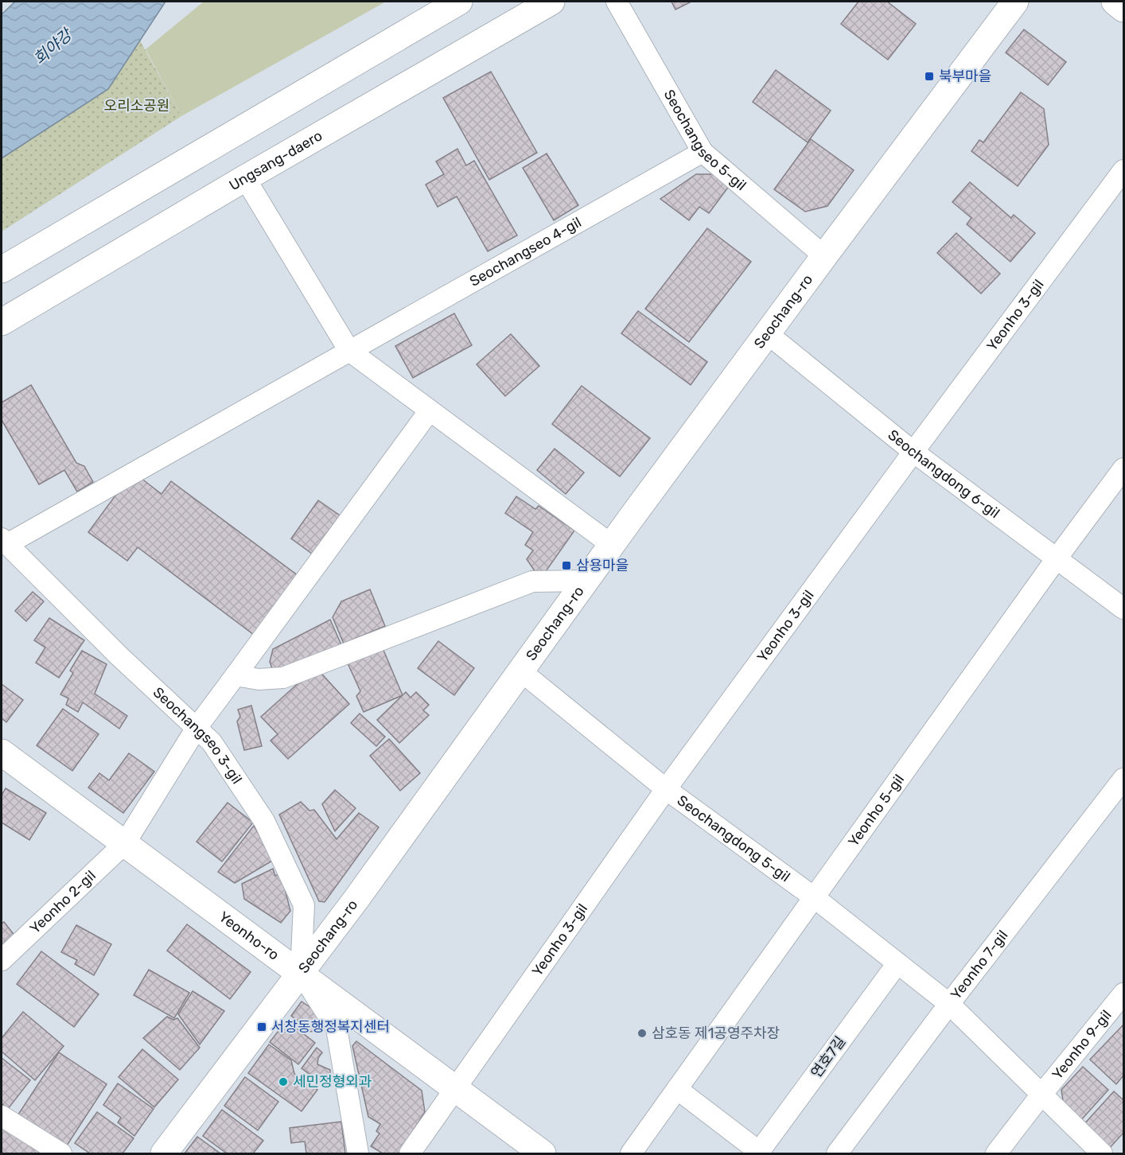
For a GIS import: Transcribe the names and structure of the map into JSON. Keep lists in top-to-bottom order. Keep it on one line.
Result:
{"streets":{"street":["Seochangseo 5-gil","Ungsang-daero","Seochangseo 4-gil","Seochang-ro","Yeonho 3-gil","Seochangdong 6-gil","Seochangseo 3-gil","Yeonho 5-gil","Seochangdong 5-gil","Yeonho 2-gil","Yeonho-ro","Yeonho 7-gil","Yeonho 9-gil","연호7길"]},"crossings":[["Seochangseo 5-gil","Seochangseo 4-gil"],["Seochangseo 5-gil","Seochang-ro"],["Seochangseo 4-gil","Seochangseo 3-gil"],["Seochang-ro","Seochangdong 6-gil"],["Seochang-ro","Seochangseo 3-gil"],["Seochang-ro","Seochangdong 5-gil"],["Seochang-ro","Yeonho-ro"],["Yeonho 3-gil","Seochangdong 6-gil"],["Yeonho 3-gil","Seochangdong 5-gil"],["Yeonho 3-gil","Yeonho-ro"],["Seochangdong 6-gil","Yeonho 5-gil"],["Seochangseo 3-gil","Yeonho 2-gil"],["Seochangseo 3-gil","Yeonho-ro"],["Yeonho 5-gil","Seochangdong 5-gil"],["Yeonho 5-gil","연호7길"],["Seochangdong 5-gil","Yeonho 7-gil"],["Seochangdong 5-gil","Yeonho 9-gil"],["Seochangdong 5-gil","연호7길"],["Yeonho 2-gil","Yeonho-ro"]],"water":["회야강"],"parks":["오리소공원"],"places":{"transit":["북부마을","삼용마을","서창동행정복지센터"],"other":["삼호동 제1공영주차장","세민정형외과"]}}
